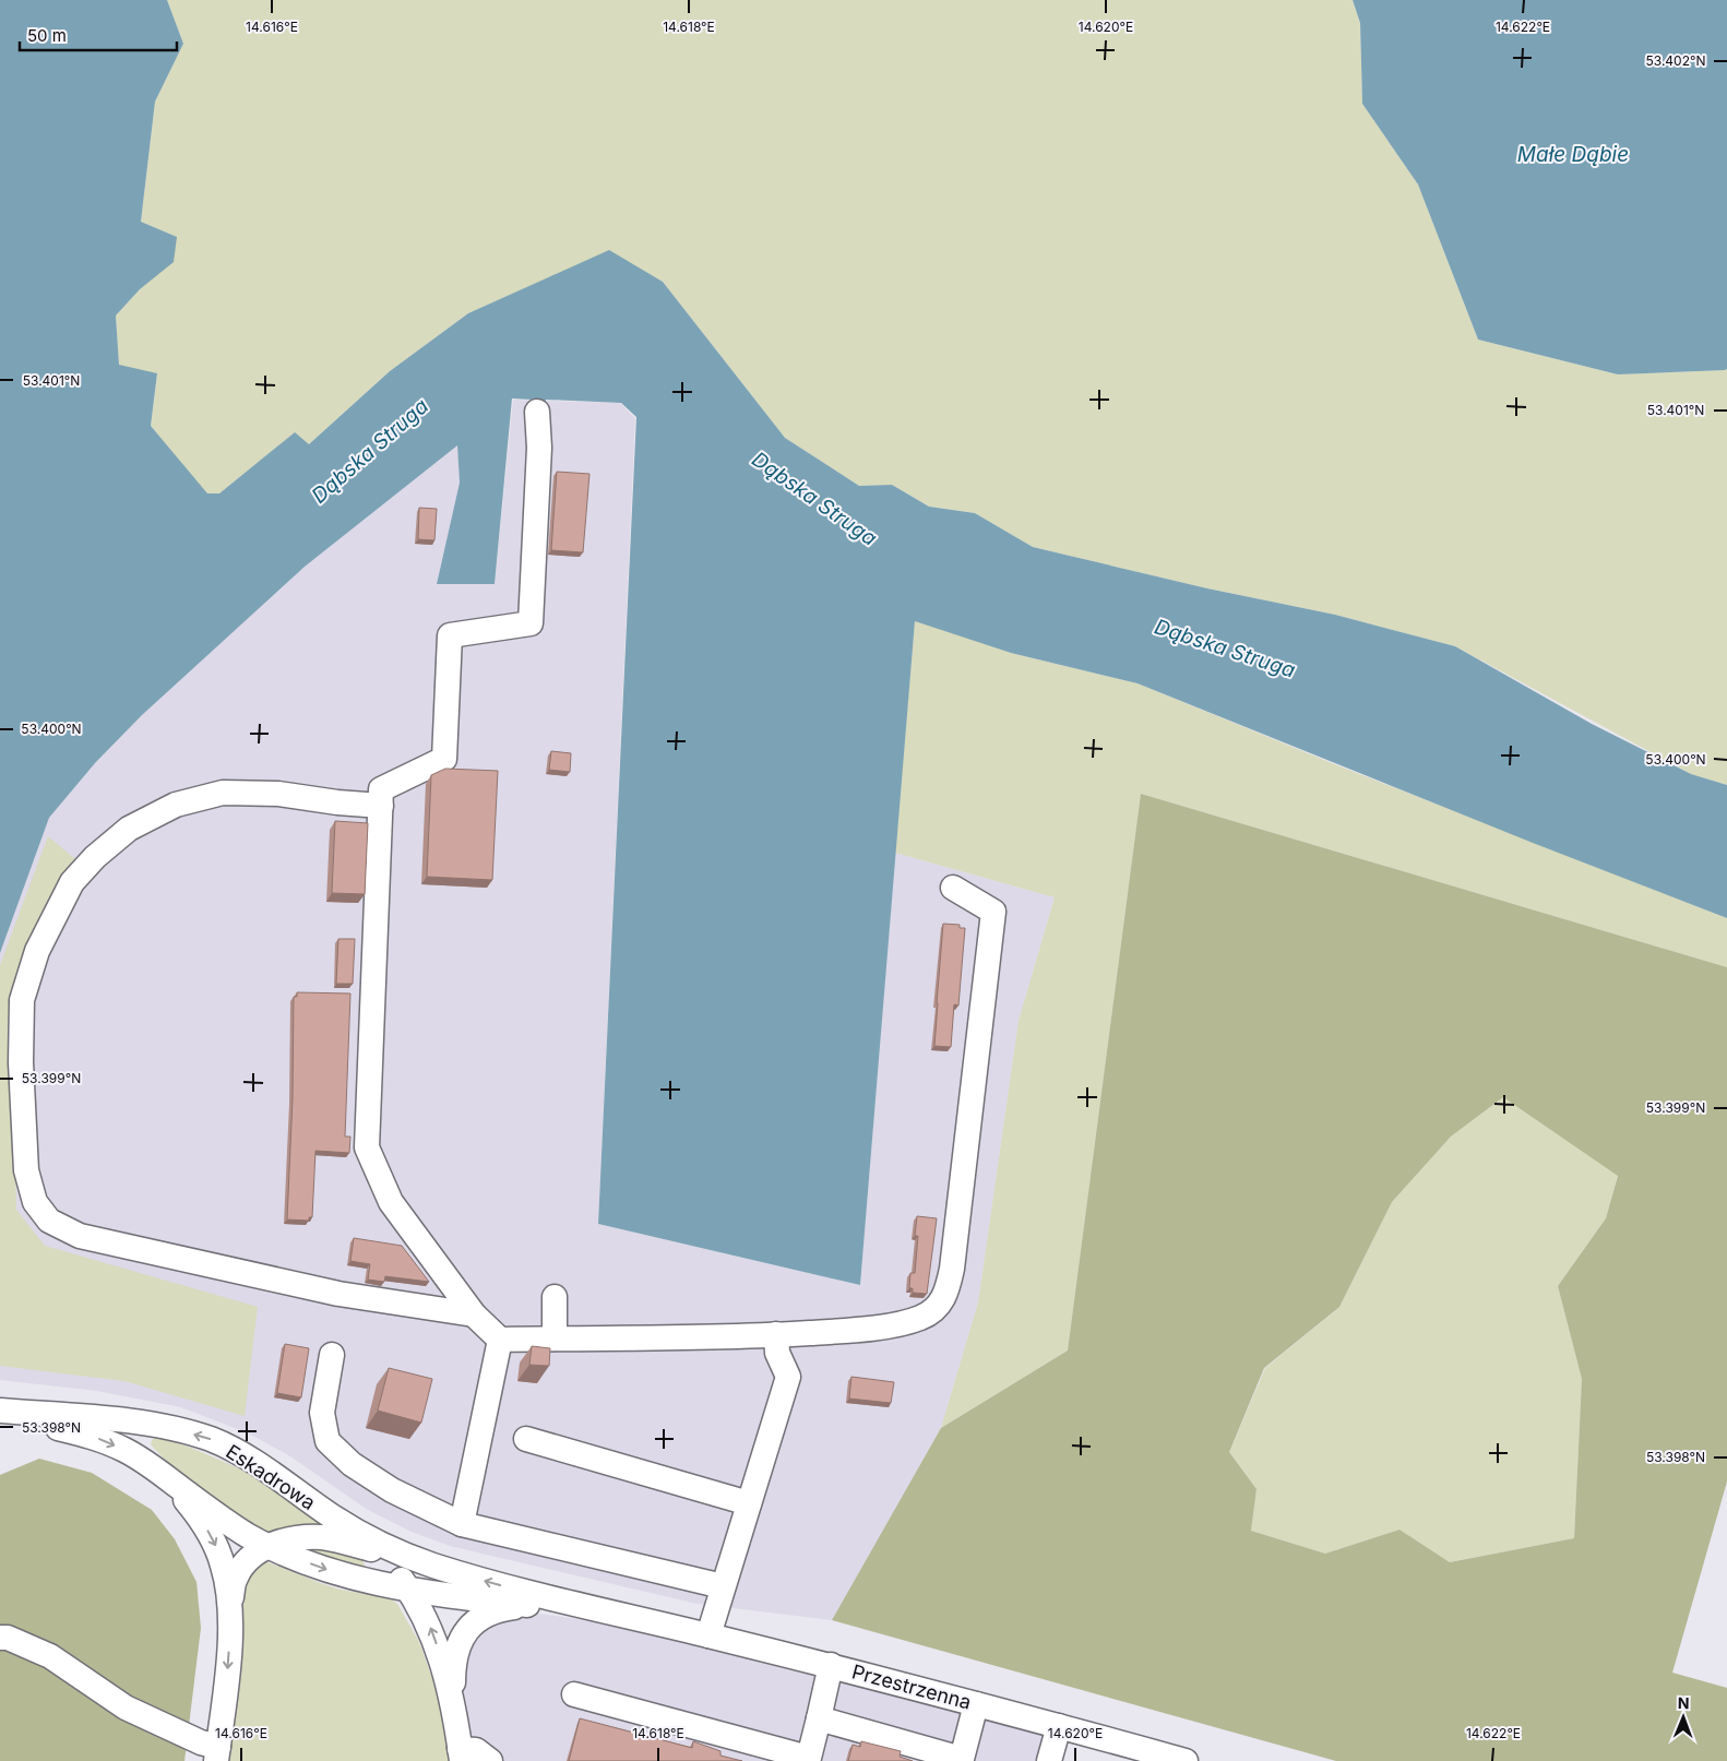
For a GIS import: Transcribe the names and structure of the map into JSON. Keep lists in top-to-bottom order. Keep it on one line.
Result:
{"streets":{"street":["Eskadrowa","Przestrzenna"]},"crossings":[["Eskadrowa","Przestrzenna"]],"water":["Małe Dąbie","Dąbska Struga"],"scale_bar":"50 m","north":"top","coordinates":["14.616°E","14.618°E","14.620°E","14.622°E","53.402°N","53.401°N","53.400°N","53.399°N","53.398°N"]}
